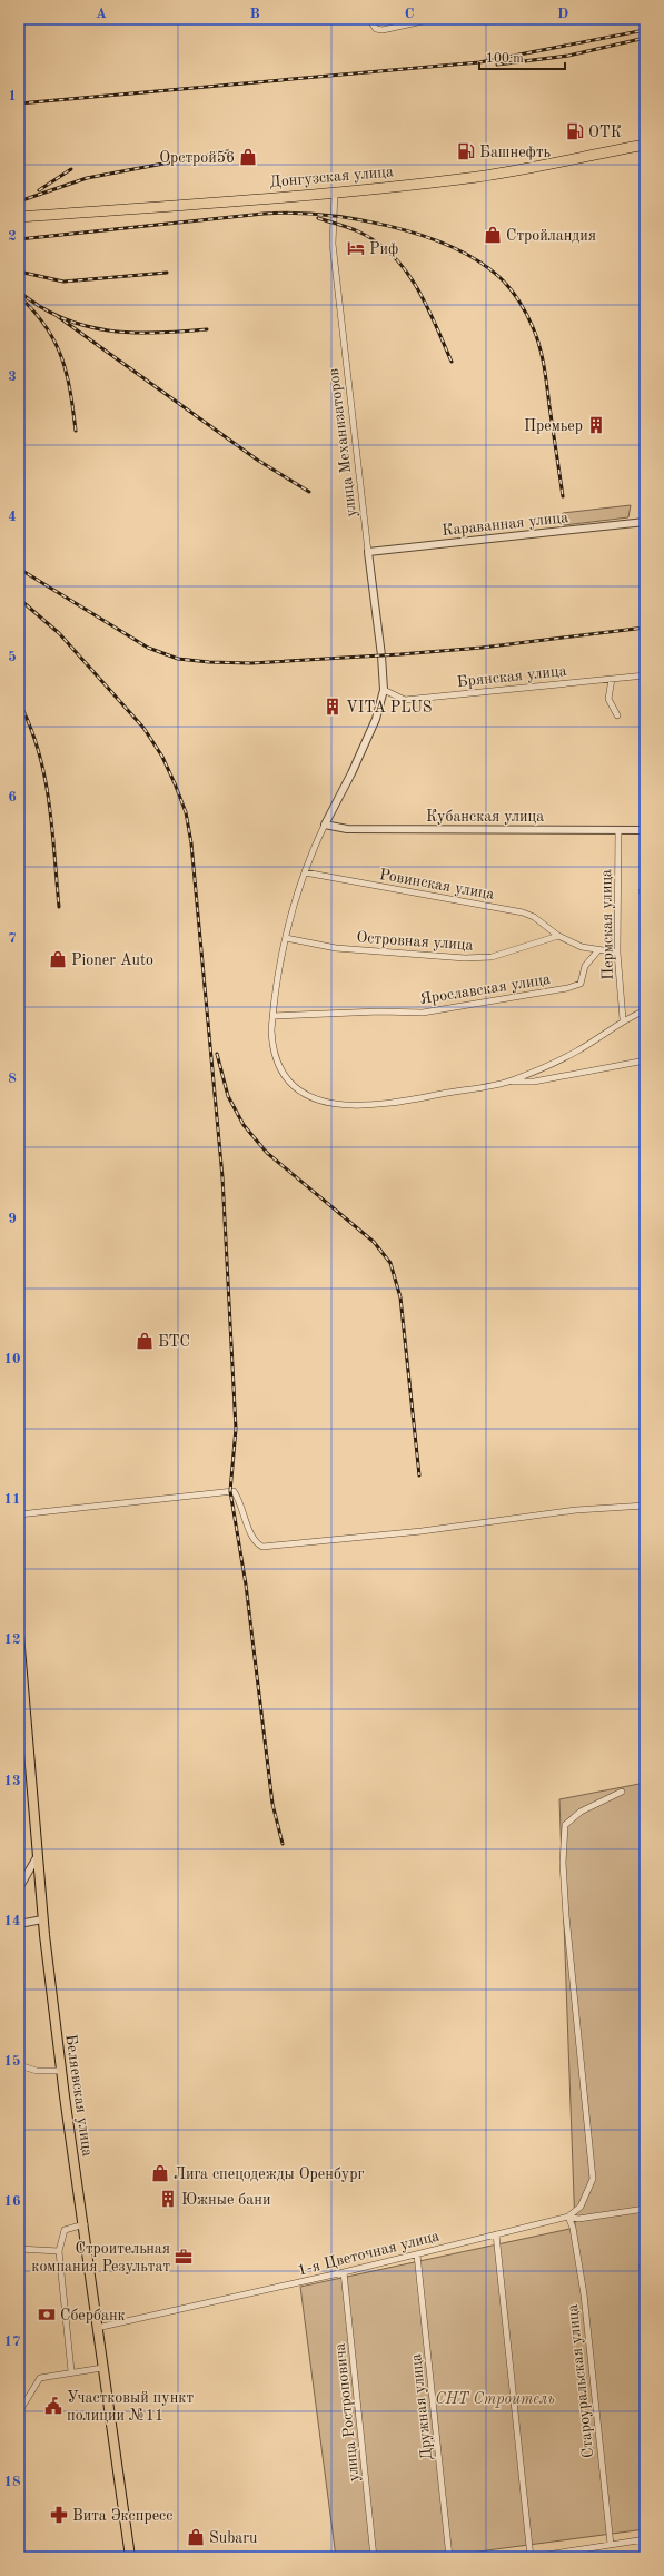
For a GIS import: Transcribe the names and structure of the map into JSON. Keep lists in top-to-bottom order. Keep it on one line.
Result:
{"streets":{"highway":["Донгузская улица"],"main road":["Беляевская улица"],"street":["улица Механизаторов","Караванная улица","Брянская улица","Кубанская улица","Ровинская улица","Пермская улица","Островная улица","Ярославская улица","1-я Цветочная улица","Староуральская улица","Дружная улица","улица Ростроповича"]},"crossings":[["Донгузская улица","улица Механизаторов"],["улица Механизаторов","Караванная улица"],["улица Механизаторов","Брянская улица"],["улица Механизаторов","Кубанская улица"],["Кубанская улица","Пермская улица"],["Ровинская улица","Островная улица"],["Беляевская улица","1-я Цветочная улица"],["1-я Цветочная улица","Староуральская улица"],["1-я Цветочная улица","Дружная улица"],["1-я Цветочная улица","улица Ростроповича"]],"parks":["СНТ Строитель"],"places":{"fuel station":["ОТК","Башнефть"],"shop":["Орстрой56","Стройландия","Pioner Auto","БТС","Лига спецодежды Оренбург","Subaru"],"hotel":["Риф"],"building":["Премьер","VITA PLUS","Южные бани"],"office":["Строительная компания Результат"],"bank":["Сбербанк"],"public building":["Участковый пункт полиции №11"],"pharmacy":["Вита Экспресс"]},"scale_bar":"100 m","grid":{"columns":["A","B","C","D"],"rows":["1","2","3","4","5","6","7","8","9","10","11","12","13","14","15","16","17","18"]}}
